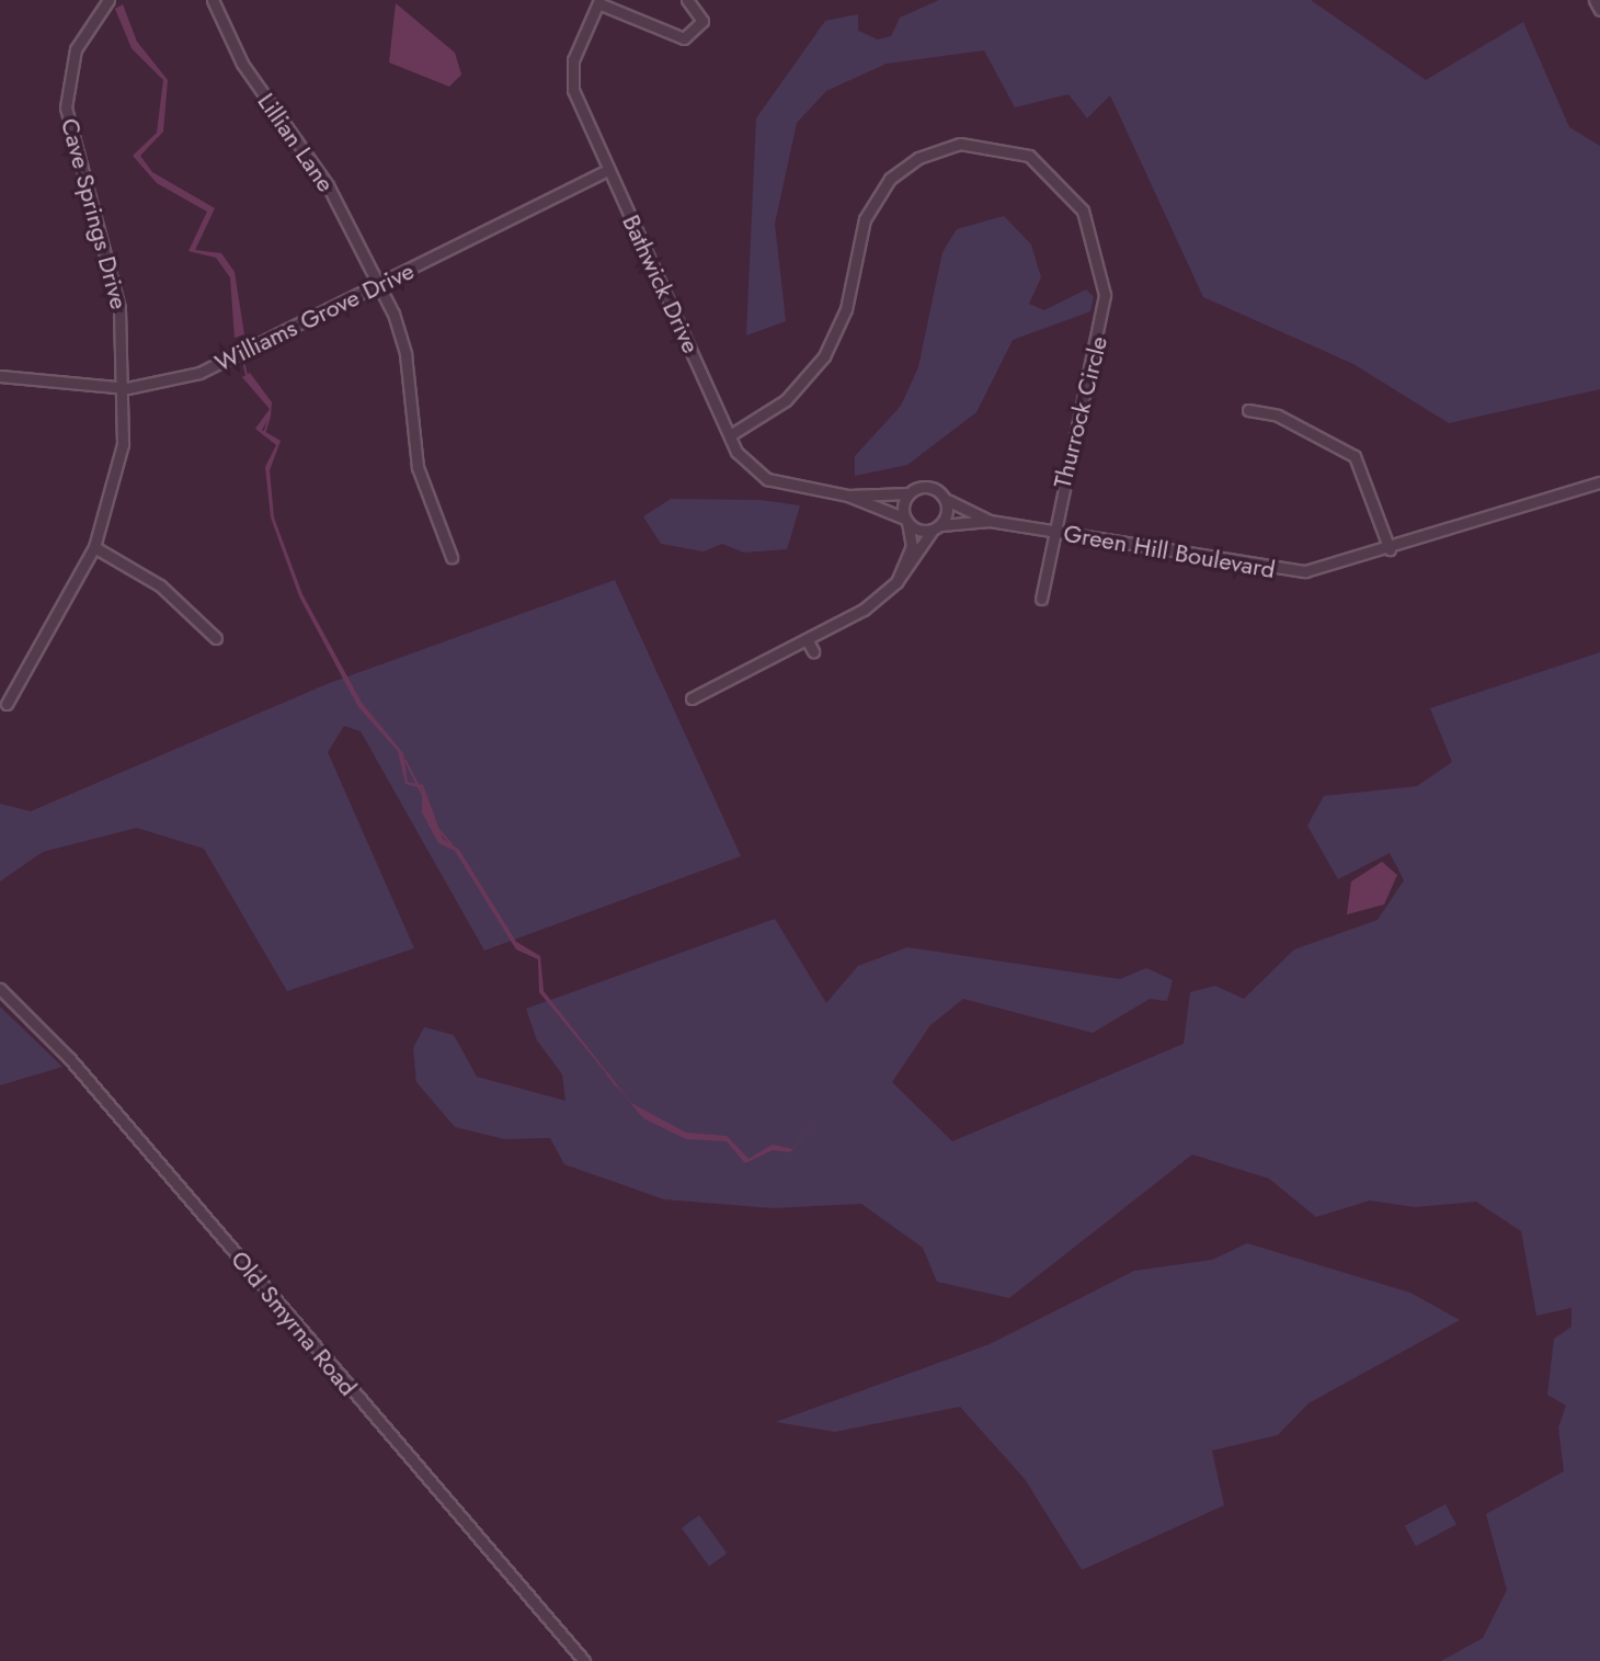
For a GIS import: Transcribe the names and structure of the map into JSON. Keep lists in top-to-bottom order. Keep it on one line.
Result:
{"streets":{"street":["Lillian Lane","Cave Springs Drive","Bathwick Drive","Williams Grove Drive","Thurrock Circle","Green Hill Boulevard","Old Smyrna Road"]},"crossings":[["Lillian Lane","Williams Grove Drive"],["Cave Springs Drive","Williams Grove Drive"],["Bathwick Drive","Williams Grove Drive"],["Bathwick Drive","Thurrock Circle"],["Bathwick Drive","Green Hill Boulevard"],["Thurrock Circle","Green Hill Boulevard"]]}
